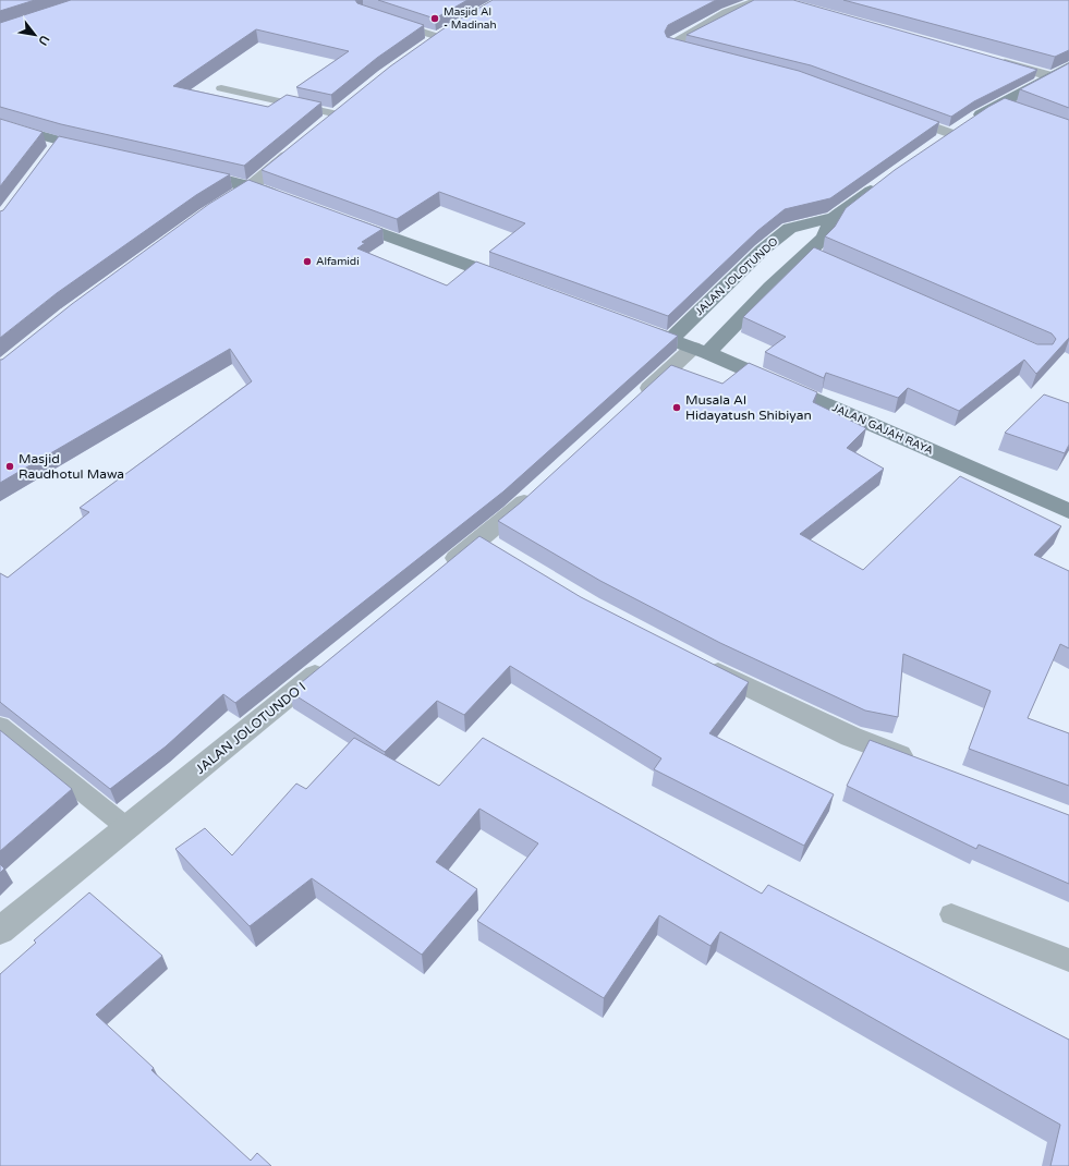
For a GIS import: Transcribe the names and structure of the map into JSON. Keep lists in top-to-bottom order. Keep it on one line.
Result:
{"streets":{"main road":["JALAN JOLOTUNDO","JALAN GAJAH RAYA"],"street":["JALAN JOLOTUNDO I"]},"crossings":[["JALAN JOLOTUNDO","JALAN GAJAH RAYA"]],"places":["Masjid Al - Madinah","Alfamidi","Musala Al Hidayatush Shibiyan","Masjid Raudhotul Mawa"],"north":"bottom right"}
